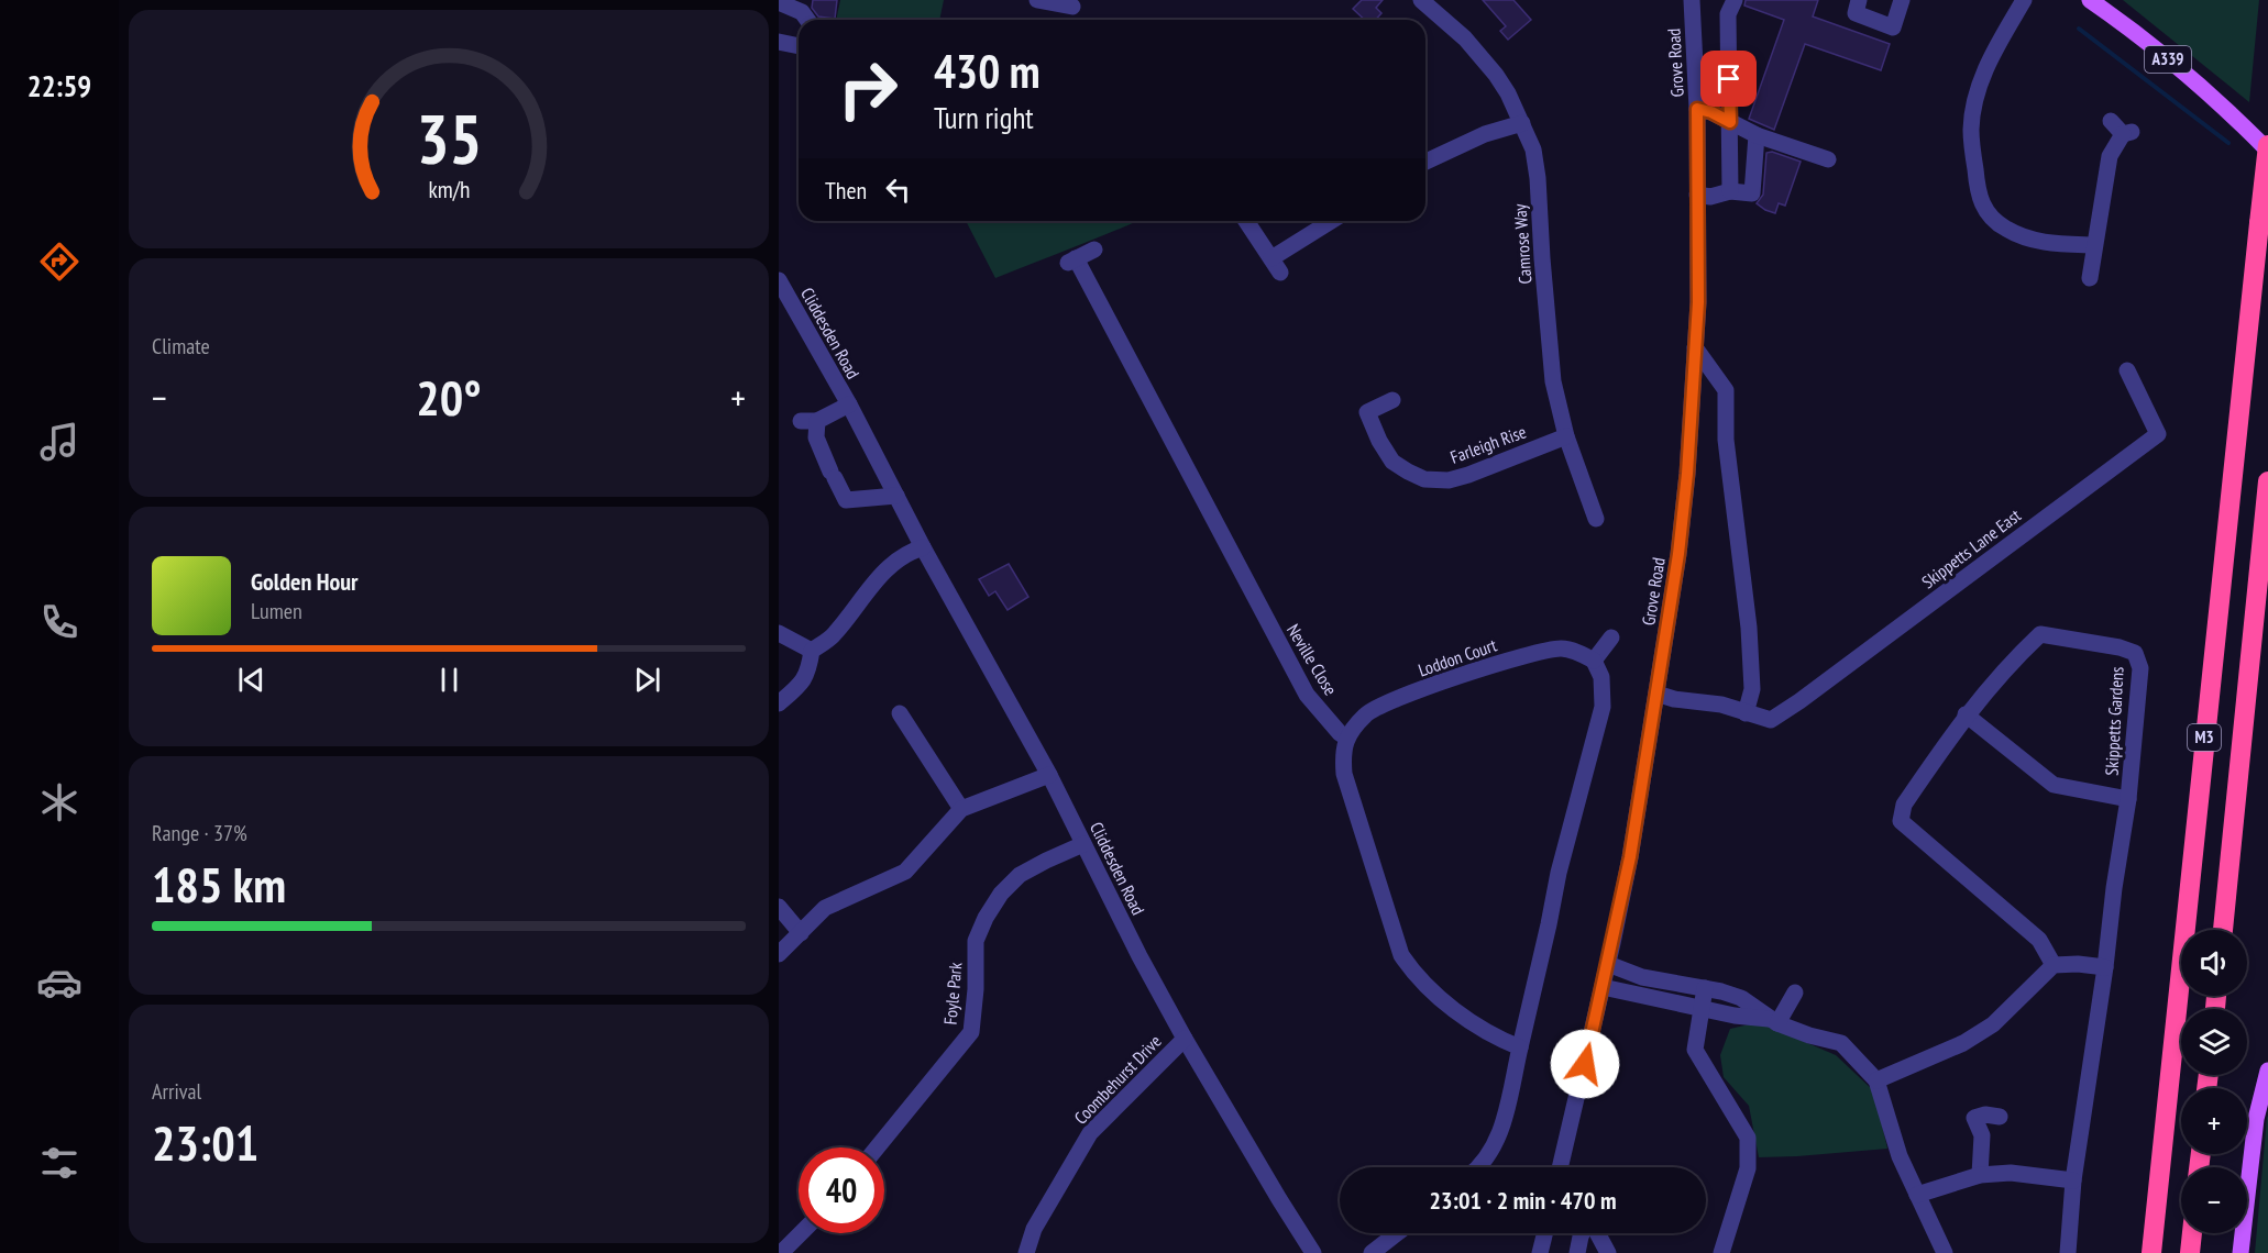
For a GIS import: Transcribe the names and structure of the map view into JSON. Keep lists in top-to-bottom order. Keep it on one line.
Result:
{"streets":{"highway":["M3"],"main road":["A339"],"street":["Grove Road","Camrose Way","Cliddesden Road","Farleigh Rise","Skippetts Lane East","Loddon Court","Neville Close","Skippetts Gardens","Foyle Park","Coombehurst Drive"]},"crossings":[["Grove Road","Skippetts Lane East"],["Camrose Way","Farleigh Rise"],["Cliddesden Road","Foyle Park"],["Cliddesden Road","Coombehurst Drive"],["Loddon Court","Neville Close"]],"page":{"tabs":"22:59","turn":["430 m","Turn right"],"then":"Then","tile":["Climate",["Range · 37%","185 km"],["Arrival","23:01"]],"heat":["−","20°","+"],"song":["Golden Hour","Lumen"],"map_buttons":["+","−"],"limit":"40","trip":"23:01 · 2 min · 470 m","gauge":["35","km/h"]}}
